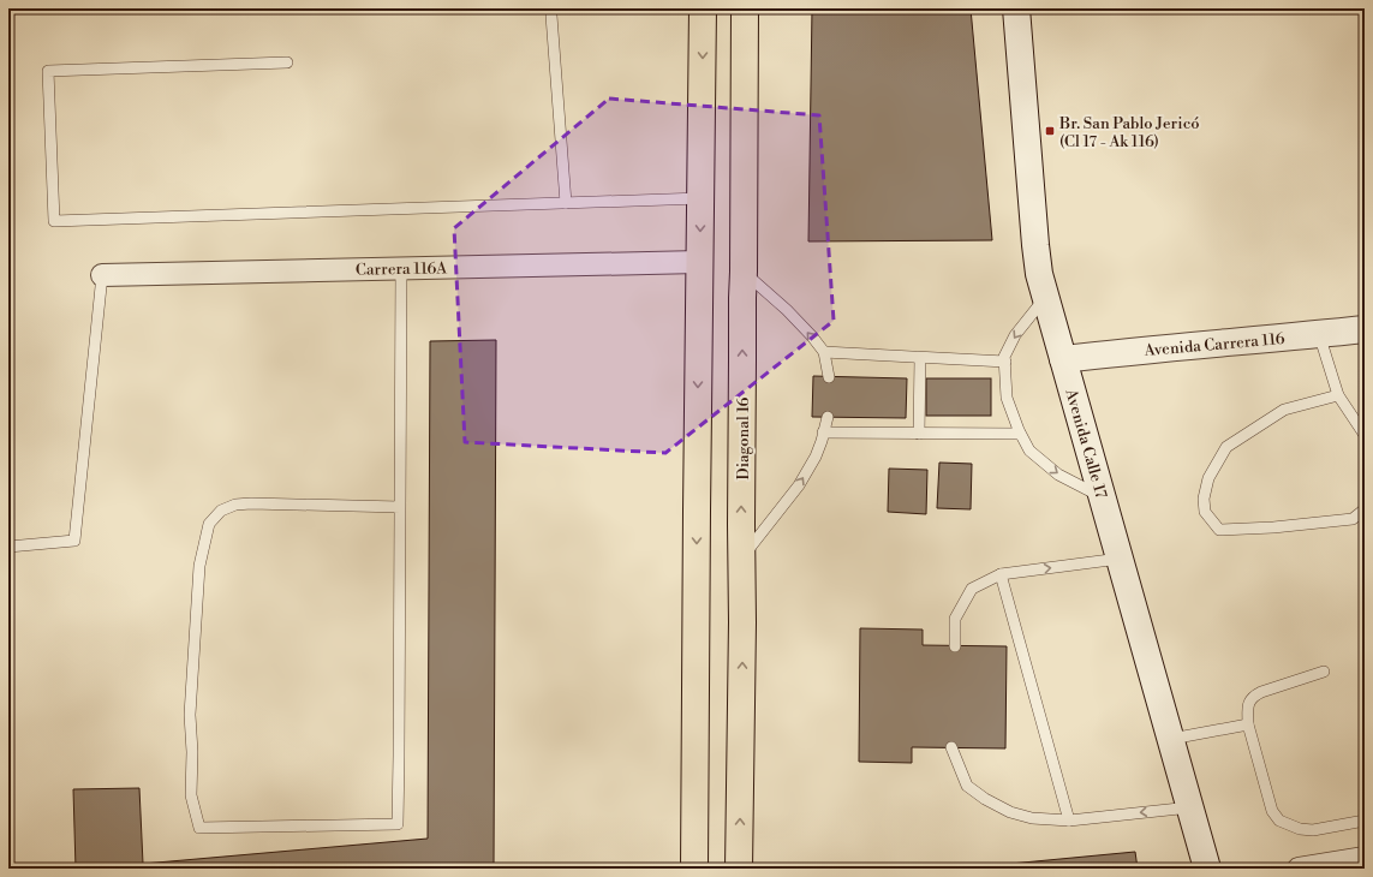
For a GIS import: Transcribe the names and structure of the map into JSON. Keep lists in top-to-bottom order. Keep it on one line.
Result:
{"streets":{"main road":["Avenida Carrera 116","Diagonal 16","Avenida Calle 17"],"street":["Carrera 116A"]},"crossings":[["Avenida Carrera 116","Avenida Calle 17"]],"places":{"transit":["Br. San Pablo Jericó (Cl 17 - Ak 116)"]}}
